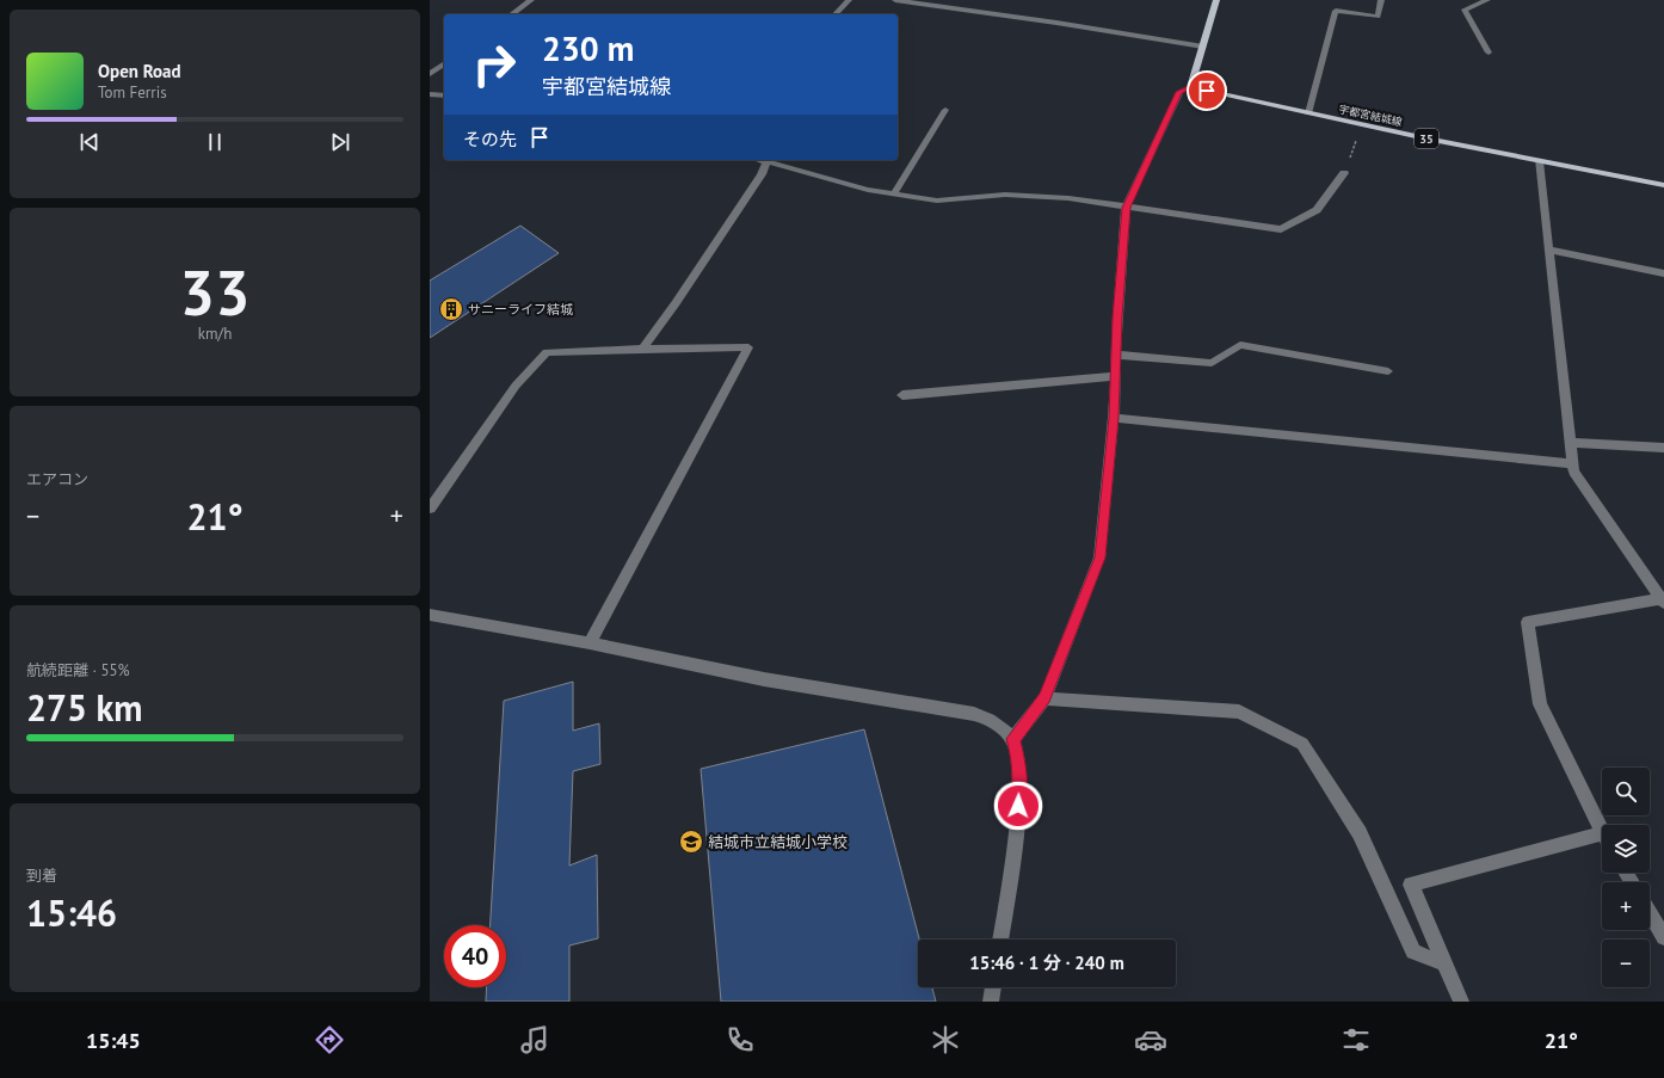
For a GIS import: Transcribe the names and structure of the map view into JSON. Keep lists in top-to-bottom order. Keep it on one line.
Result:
{"streets":{"main road":["宇都宮結城線","35"]},"places":{"building":["サニーライフ結城"],"school or university":["結城市立結城小学校"]},"page":{"turn":["230 m","宇都宮結城線"],"song":["Open Road","Tom Ferris"],"then":"その先","tile":[["33","km/h"],"エアコン",["航続距離 · 55%","275 km"],["到着","15:46"]],"heat":["−","21°","+"],"map_buttons":["+","−"],"limit":"40","trip":"15:46 · 1 分 · 240 m","tabs":["15:45","21°"]}}
